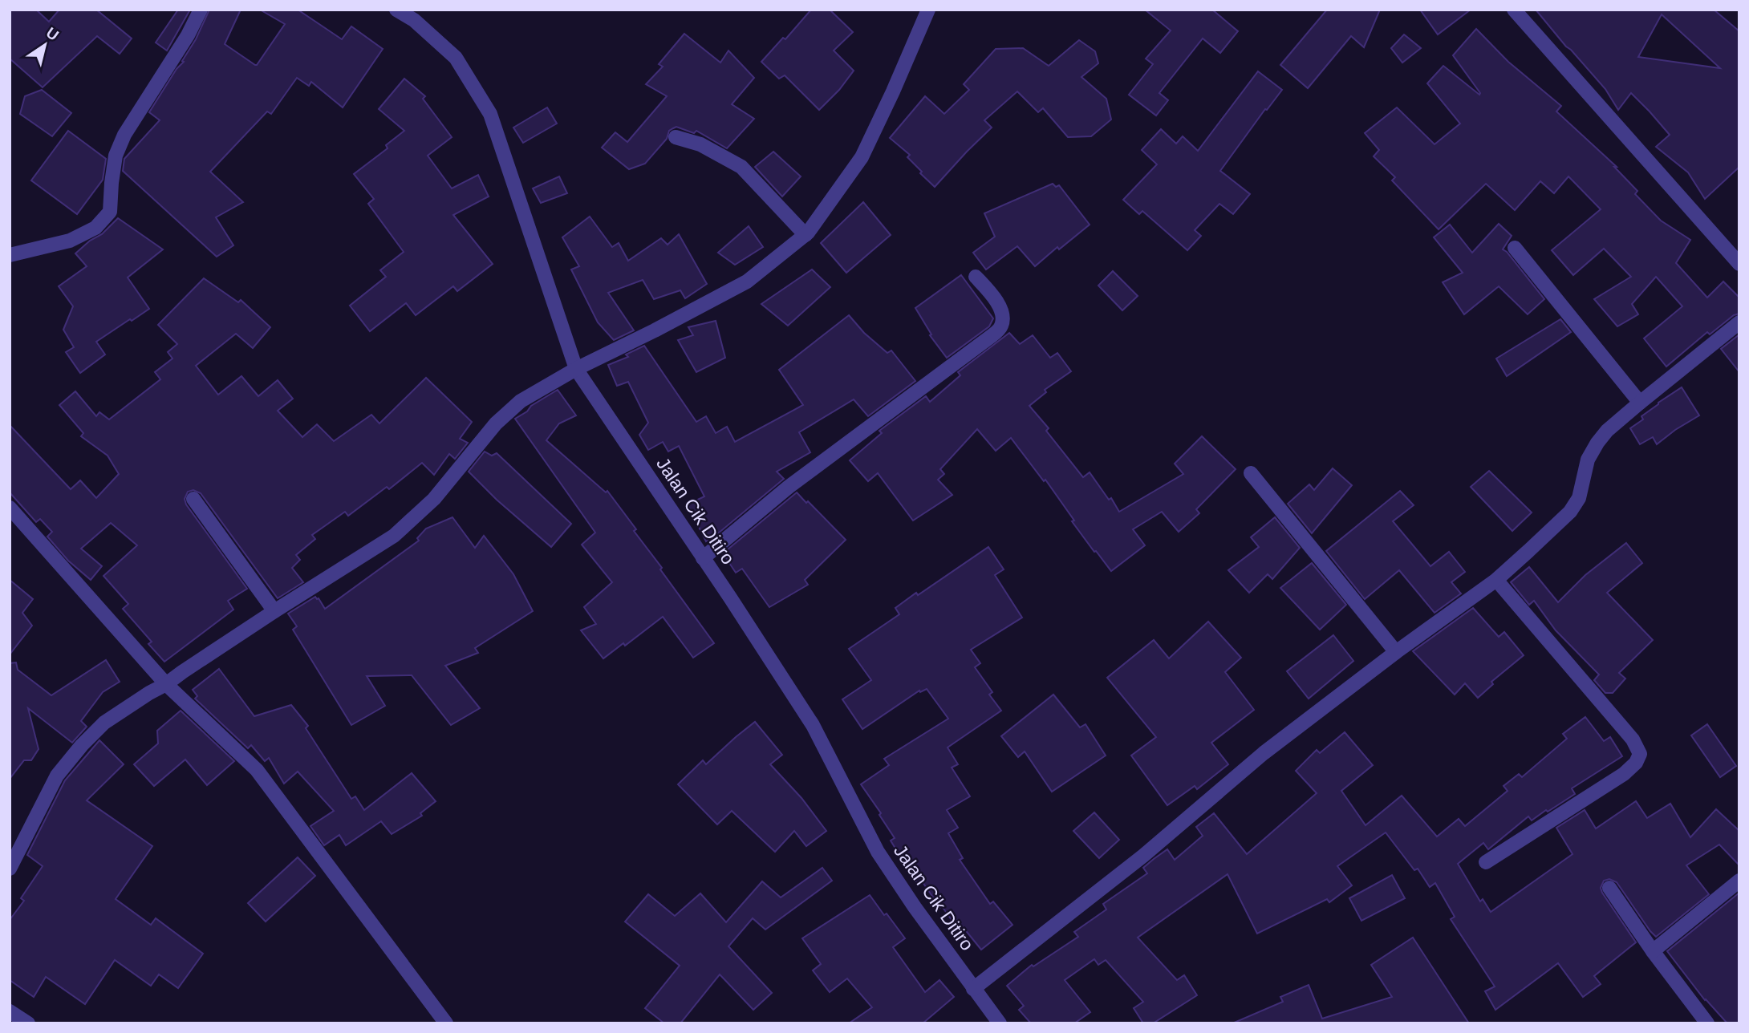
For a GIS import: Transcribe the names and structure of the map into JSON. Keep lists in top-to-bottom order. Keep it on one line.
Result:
{"streets":{"street":["Jalan Cik Ditiro"]},"north":"top right"}
